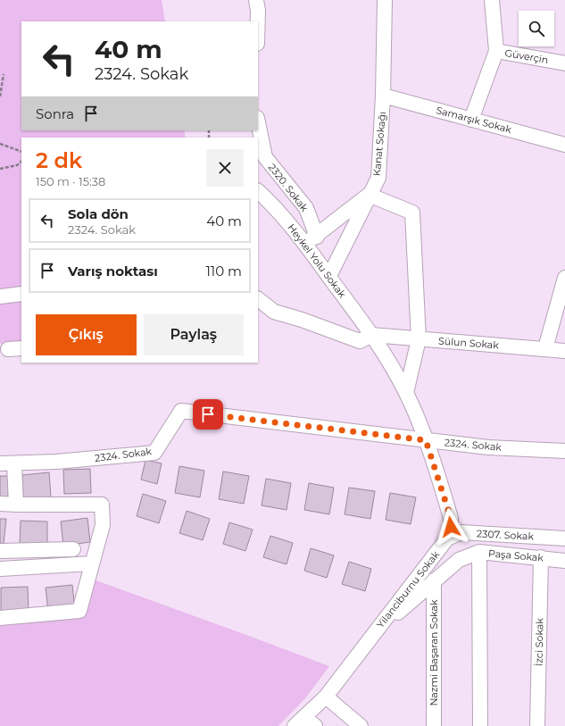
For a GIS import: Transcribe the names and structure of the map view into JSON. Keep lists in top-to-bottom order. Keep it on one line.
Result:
{"streets":{"street":["Güverçin","Samarşık Sokak","Kanat Sokağı","2320. Sokak","Heykel Yolu Sokak","Sülun Sokak","2324. Sokak","2307. Sokak","Paşa Sokak","Yilanciburnu Sokak","İzci Sokak","Nazmi Başaran Sokak"]},"crossings":[["Samarşık Sokak","Kanat Sokağı"],["Kanat Sokağı","Heykel Yolu Sokak"],["2320. Sokak","Heykel Yolu Sokak"],["Heykel Yolu Sokak","Sülun Sokak"],["Heykel Yolu Sokak","Yilanciburnu Sokak"],["Sülun Sokak","Yilanciburnu Sokak"],["2324. Sokak","Yilanciburnu Sokak"],["2307. Sokak","Yilanciburnu Sokak"],["Paşa Sokak","Yilanciburnu Sokak"],["Paşa Sokak","İzci Sokak"],["Paşa Sokak","Nazmi Başaran Sokak"]],"page":{"turn":["40 m","2324. Sokak"],"then":"Sonra","heading":["2 dk","150 m · 15:38"],"list":[{"name":"Sola dön","note":"2324. Sokak","value":"40 m"},{"name":"Varış noktası","value":"110 m"}],"buttons":["Çıkış","Paylaş"]}}
